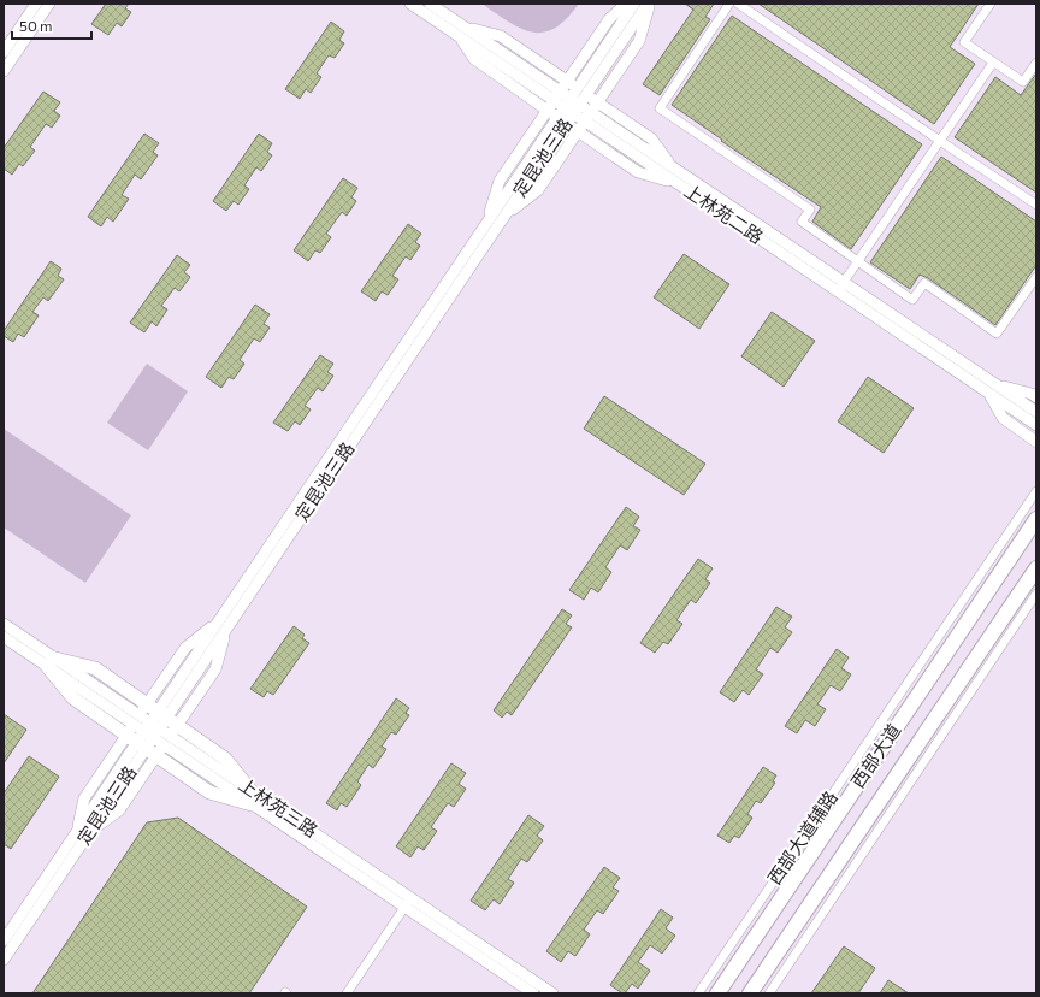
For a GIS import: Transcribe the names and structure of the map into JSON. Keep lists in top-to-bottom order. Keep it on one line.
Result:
{"streets":{"main road":["西部大道"],"street":["定昆池三路","上林苑二路","上林苑三路","西部大道辅路"]},"crossings":[["定昆池三路","上林苑二路"]],"scale_bar":"50 m"}
